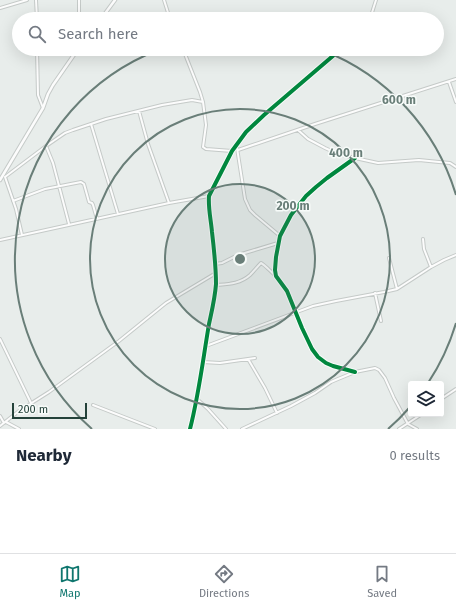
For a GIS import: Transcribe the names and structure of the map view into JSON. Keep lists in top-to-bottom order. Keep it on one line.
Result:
{"scale_bar":"200 m","page":{"search":"Search here","scale":"200 m","heading":["Nearby","0 results"],"nav":["Map","Directions","Saved"]},"rings":["600 m","400 m","200 m"]}
